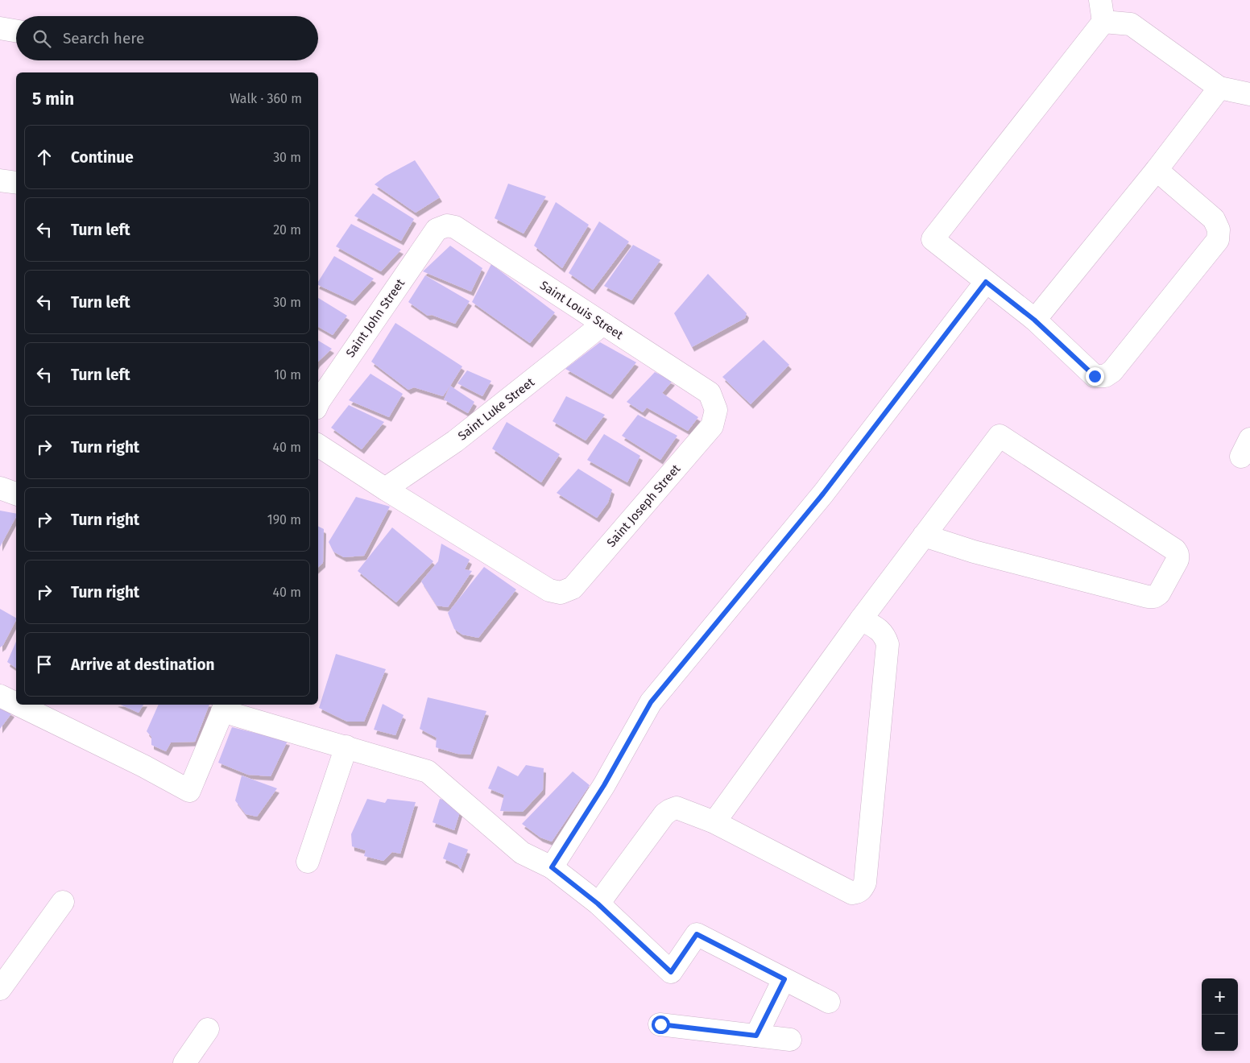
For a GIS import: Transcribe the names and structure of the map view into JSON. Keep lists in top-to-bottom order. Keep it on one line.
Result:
{"streets":{"street":["Saint Louis Street","Saint John Street","Saint Luke Street","Saint Joseph Street"]},"crossings":[["Saint Louis Street","Saint John Street"],["Saint Louis Street","Saint Luke Street"],["Saint Louis Street","Saint Joseph Street"],["Saint Luke Street","Saint Joseph Street"]],"page":{"search":"Search here","heading":["5 min","Walk · 360 m"],"list":[["Continue","30 m"],["Turn left","20 m"],["Turn left","30 m"],["Turn left","10 m"],["Turn right","40 m"],["Turn right","190 m"],["Turn right","40 m"],"Arrive at destination"],"map_buttons":["+","−"]}}
